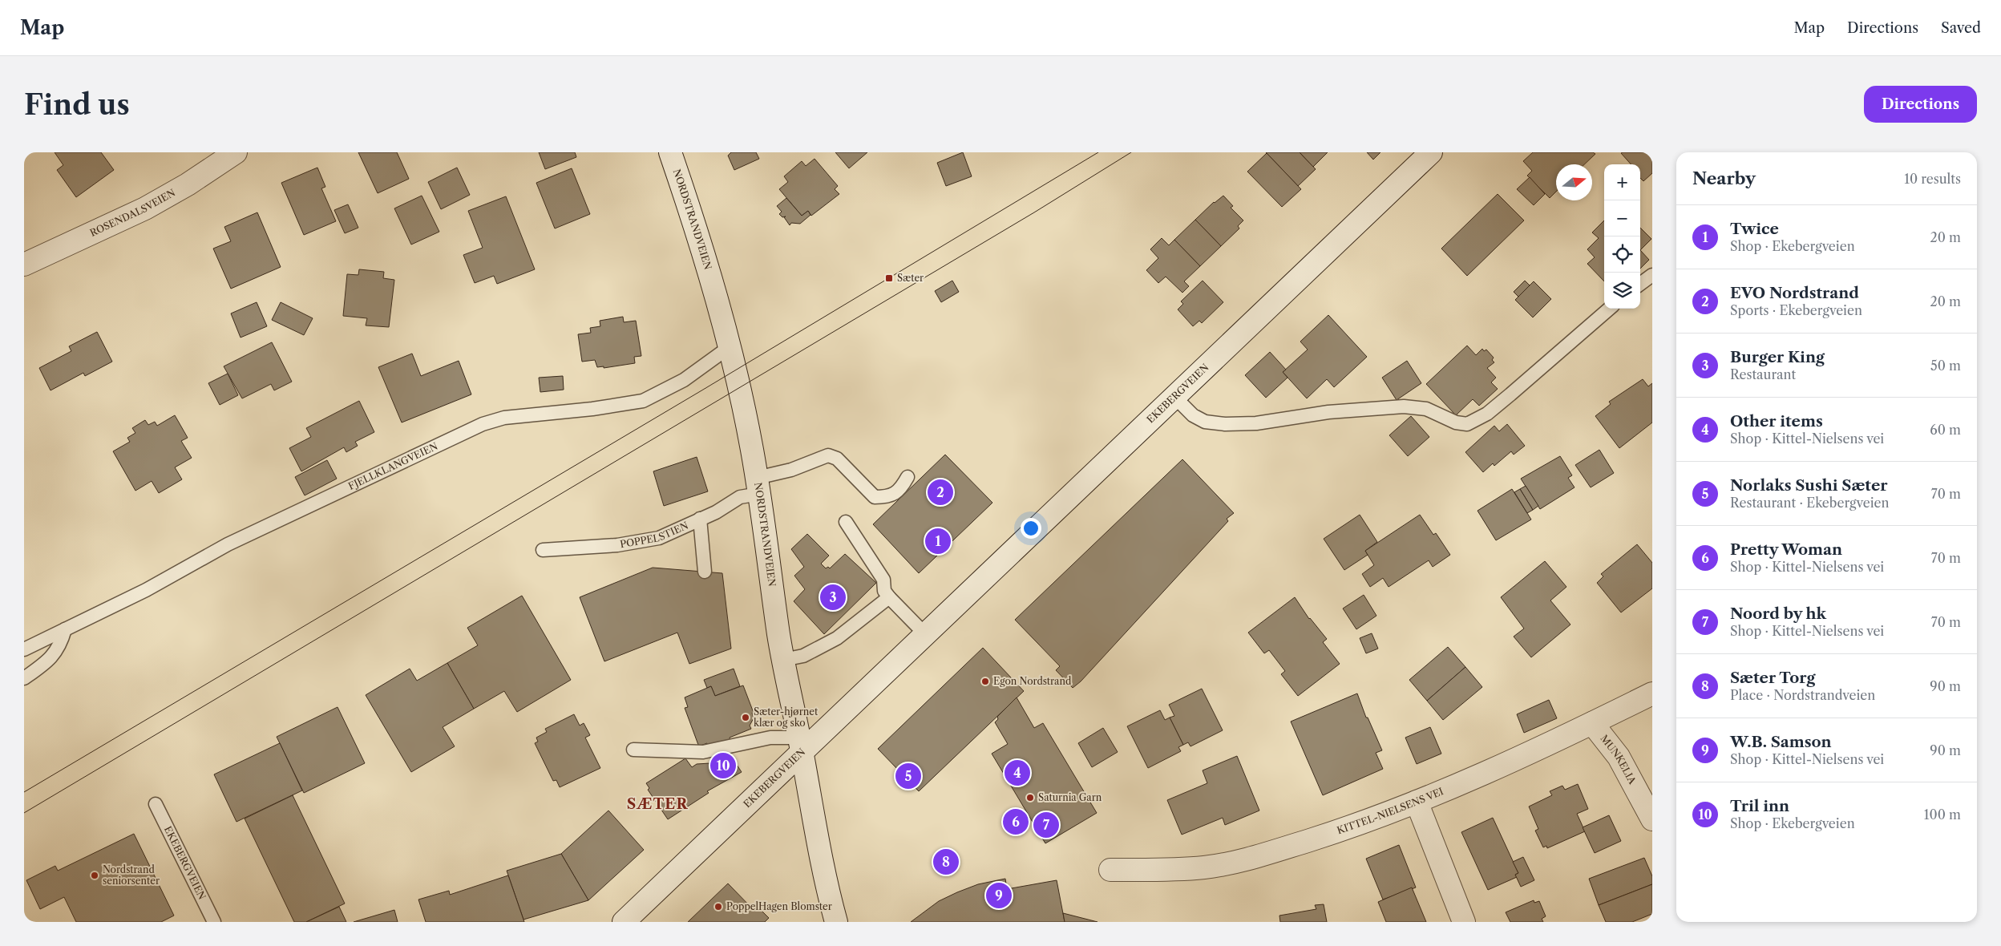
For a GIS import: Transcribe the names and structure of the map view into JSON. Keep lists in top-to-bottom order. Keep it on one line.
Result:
{"streets":{"main road":["ROSENDALSVEIEN","NORDSTRANDVEIEN","EKEBERGVEIEN","MUNKELIA","KITTEL-NIELSENS VEI"],"lane":["FJELLKLANGVEIEN","POPPELSTIEN"]},"crossings":[["NORDSTRANDVEIEN","EKEBERGVEIEN"],["NORDSTRANDVEIEN","FJELLKLANGVEIEN"],["NORDSTRANDVEIEN","POPPELSTIEN"],["MUNKELIA","KITTEL-NIELSENS VEI"]],"districts":["SÆTER"],"places":{"transit":["Sæter"],"other":["Egon Nordstrand","Sæter-hjørnet klær og sko","Saturnia Garn","Nordstrand seniorsenter","PoppelHagen Blomster"]},"north":"right","page":{"header":"Map","nav":["Map","Directions","Saved"],"buttons":"Directions","title":"Find us","heading":["Nearby","10 results"],"map_buttons":["+","−"],"list":[{"mark":"1","name":"Twice","note":"Shop · Ekebergveien","value":"20 m"},{"mark":"2","name":"EVO Nordstrand","note":"Sports · Ekebergveien","value":"20 m"},{"mark":"3","name":"Burger King","note":"Restaurant","value":"50 m"},{"mark":"4","name":"Other items","note":"Shop · Kittel-Nielsens vei","value":"60 m"},{"mark":"5","name":"Norlaks Sushi Sæter","note":"Restaurant · Ekebergveien","value":"70 m"},{"mark":"6","name":"Pretty Woman","note":"Shop · Kittel-Nielsens vei","value":"70 m"},{"mark":"7","name":"Noord by hk","note":"Shop · Kittel-Nielsens vei","value":"70 m"},{"mark":"8","name":"Sæter Torg","note":"Place · Nordstrandveien","value":"90 m"},{"mark":"9","name":"W.B. Samson","note":"Shop · Kittel-Nielsens vei","value":"90 m"},{"mark":"10","name":"Tril inn","note":"Shop · Ekebergveien","value":"100 m"}],"pins":["2","1","3","10","4","5","6","7","8","9"]}}
